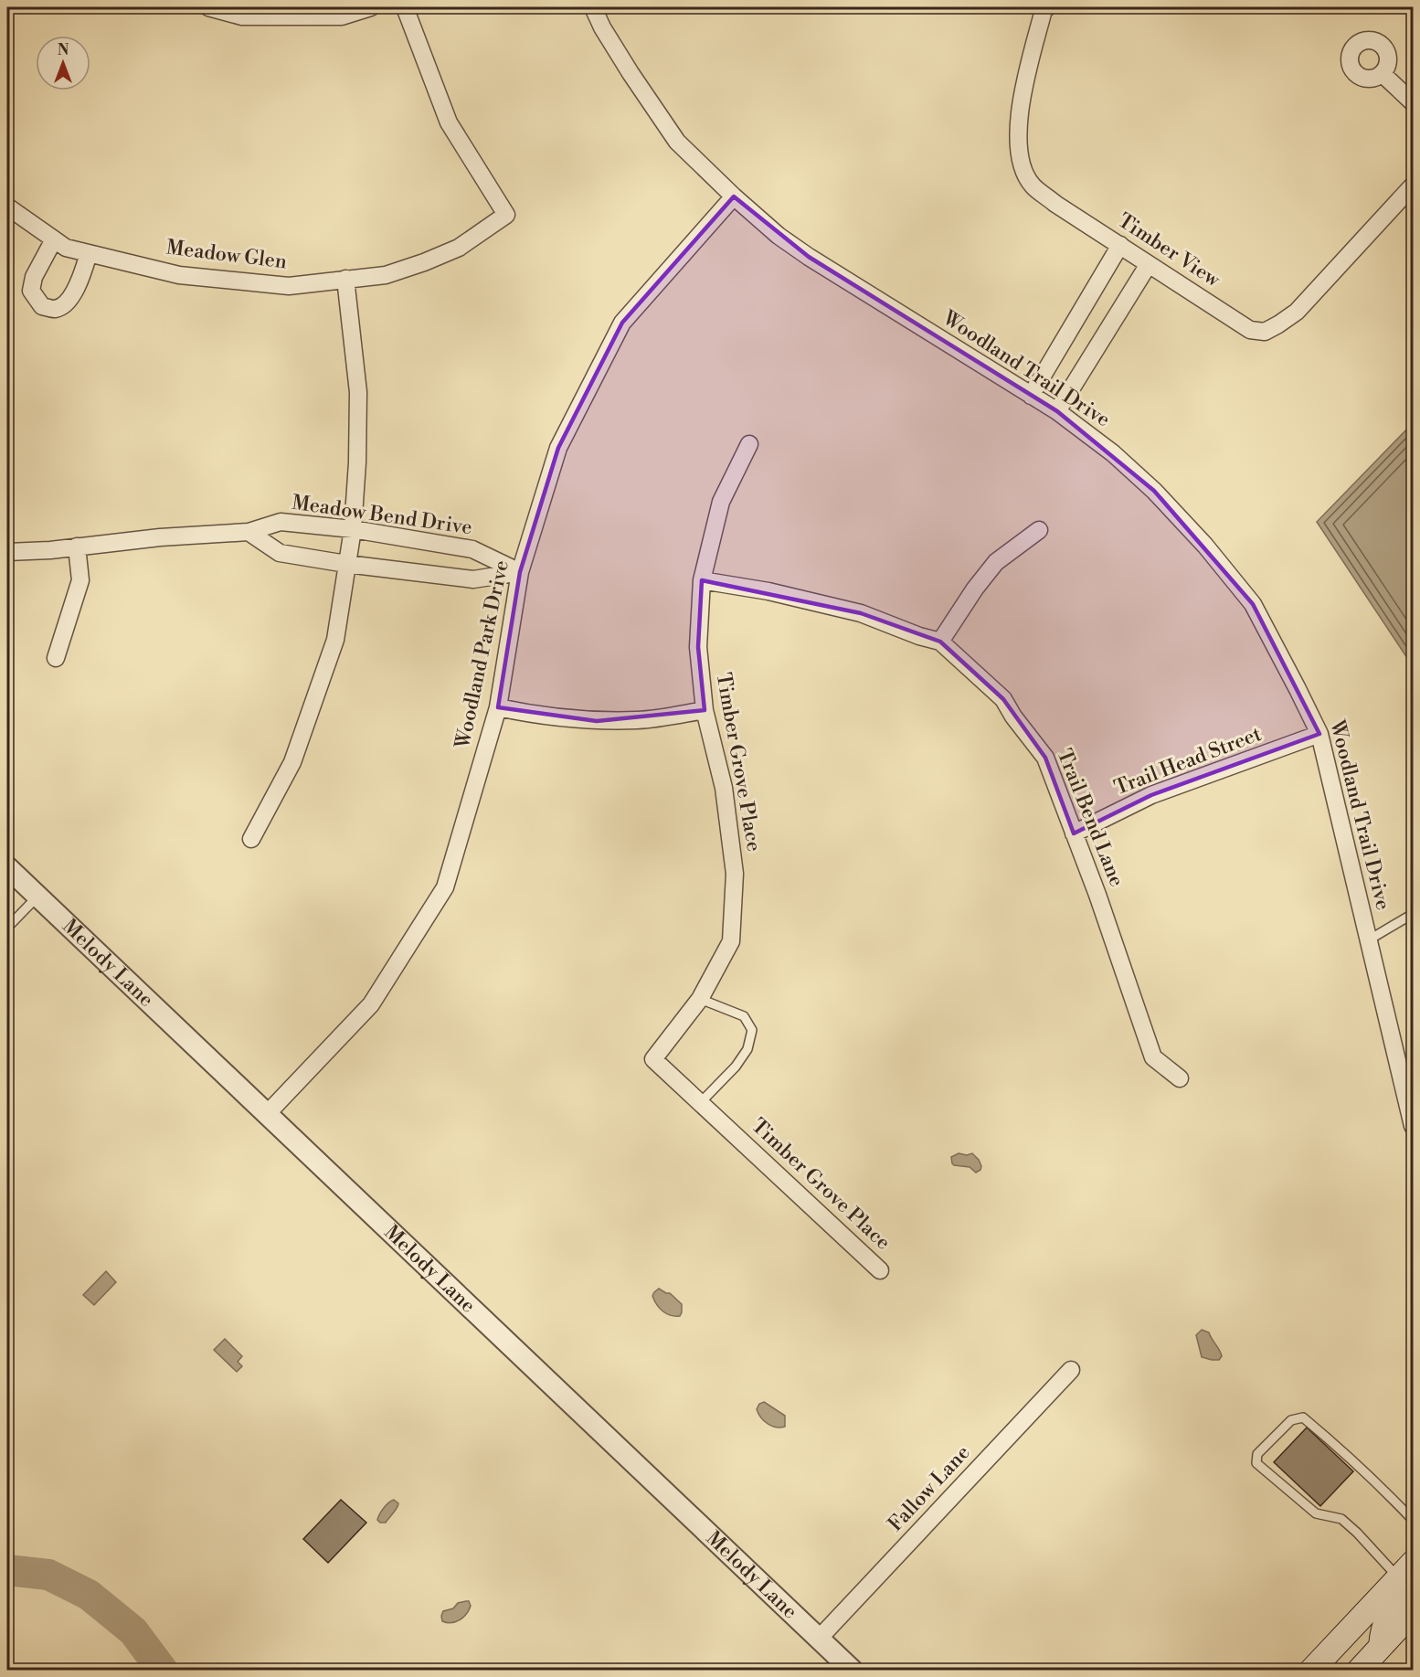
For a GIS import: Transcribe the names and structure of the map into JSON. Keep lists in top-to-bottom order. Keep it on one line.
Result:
{"streets":{"street":["Timber View","Meadow Glen","Woodland Trail Drive","Meadow Bend Drive","Woodland Park Drive","Trail Head Street","Timber Grove Place","Trail Bend Lane","Melody Lane","Fallow Lane"]},"crossings":[["Woodland Trail Drive","Woodland Park Drive"],["Woodland Trail Drive","Trail Head Street"],["Meadow Bend Drive","Woodland Park Drive"],["Woodland Park Drive","Melody Lane"],["Trail Head Street","Trail Bend Lane"],["Timber Grove Place","Trail Bend Lane"],["Melody Lane","Fallow Lane"]],"north":"top"}
